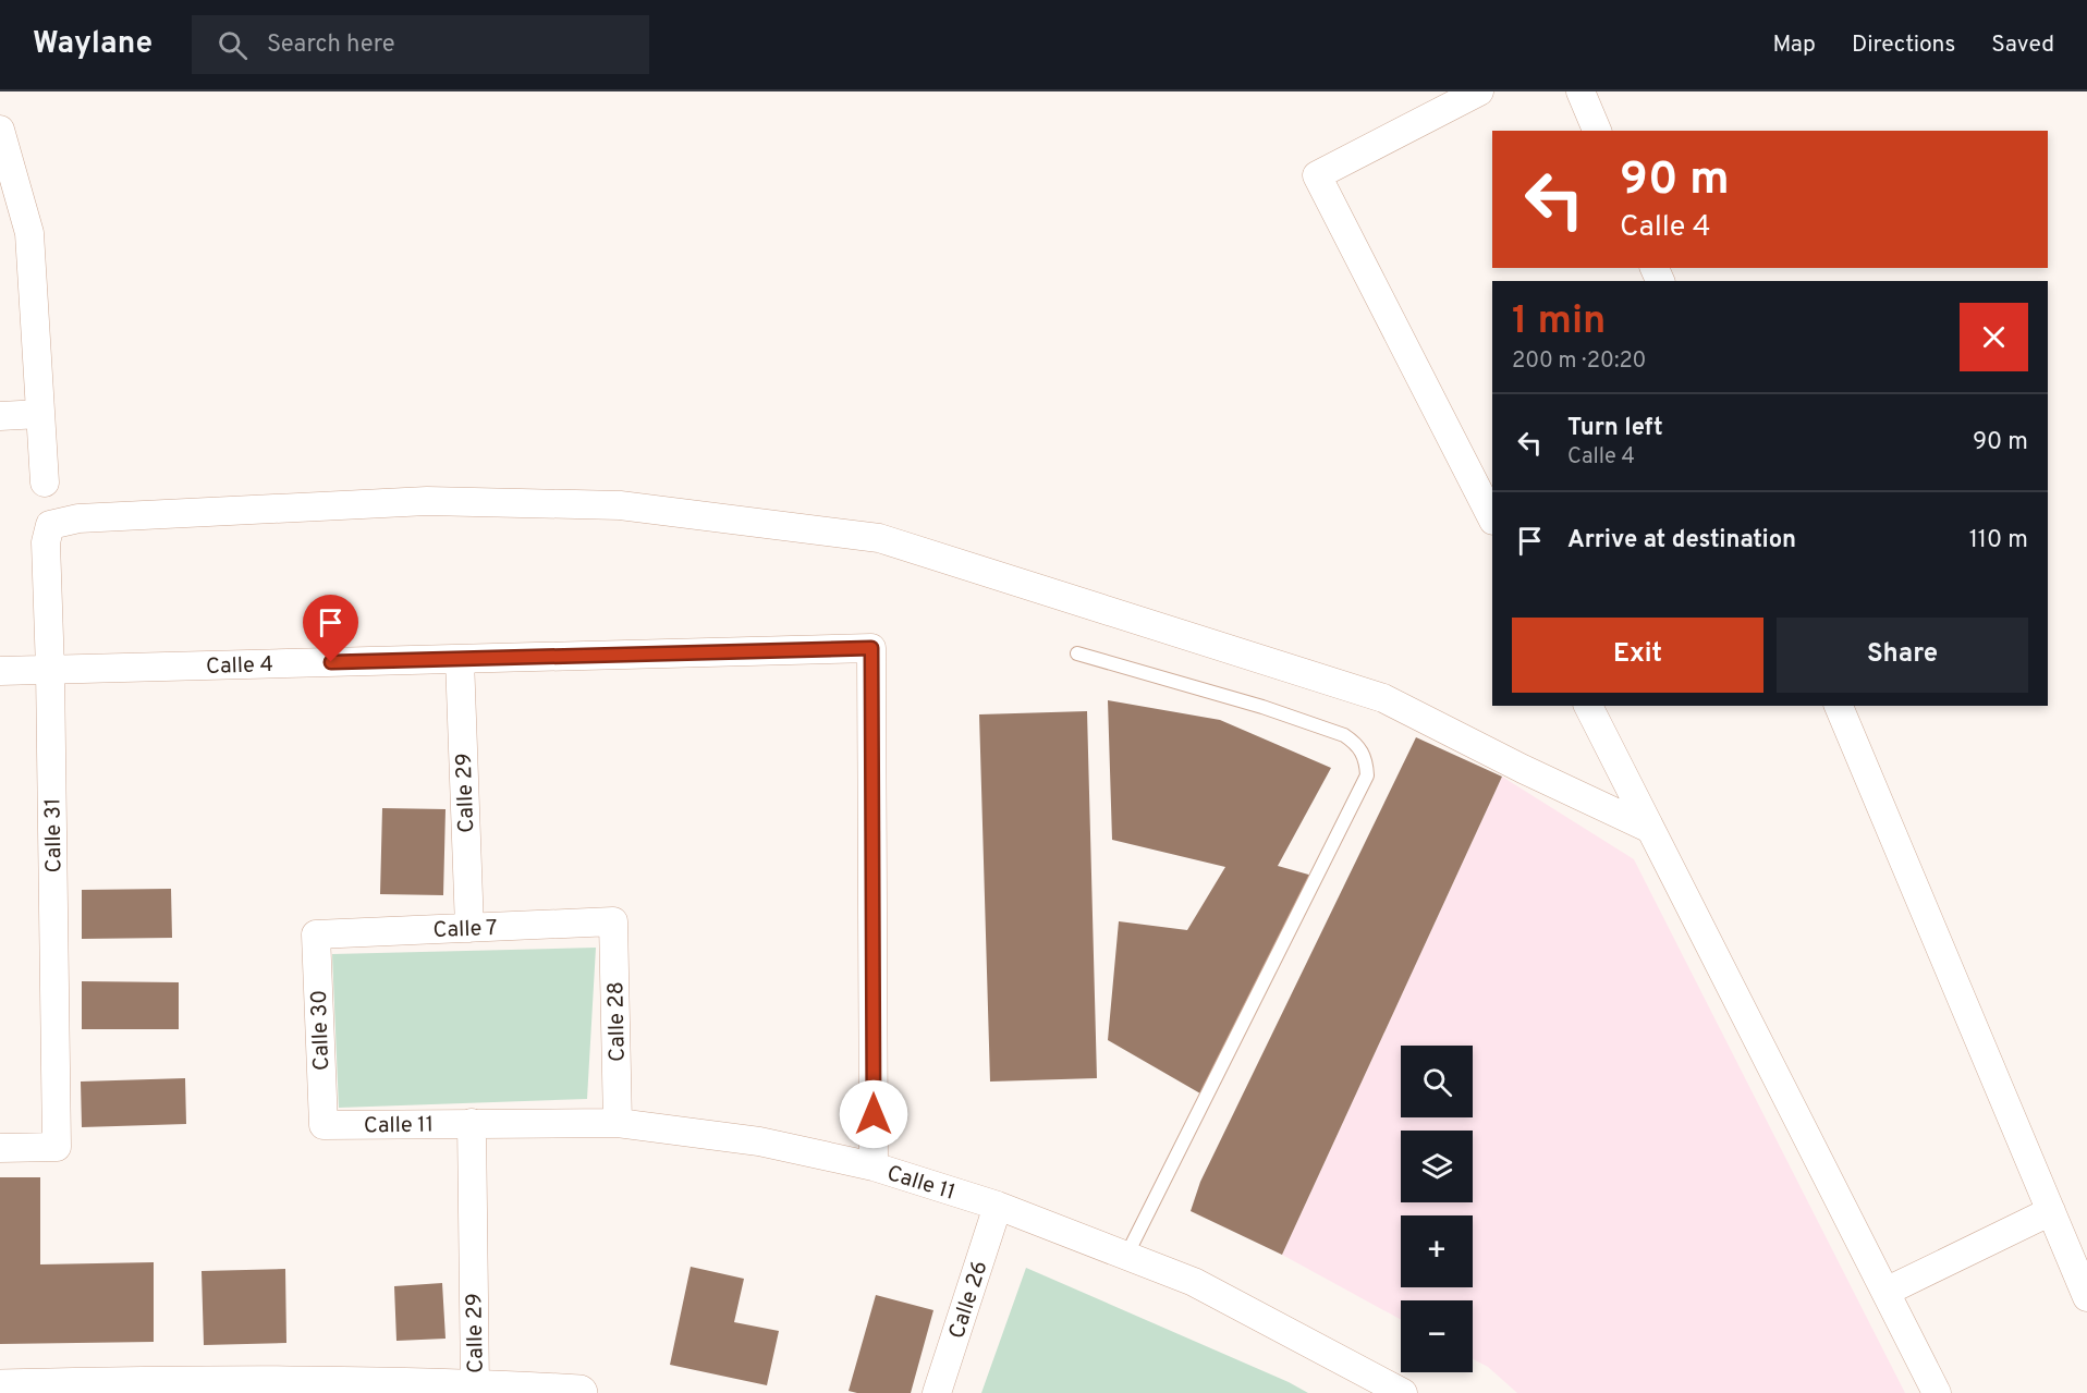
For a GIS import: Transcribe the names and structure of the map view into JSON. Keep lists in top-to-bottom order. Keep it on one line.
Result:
{"streets":{"street":["Calle 4","Calle 29","Calle 31","Calle 7","Calle 28","Calle 30","Calle 11","Calle 26"]},"crossings":[["Calle 4","Calle 29"],["Calle 4","Calle 31"],["Calle 4","Calle 11"],["Calle 29","Calle 7"],["Calle 29","Calle 11"],["Calle 7","Calle 28"],["Calle 7","Calle 30"],["Calle 28","Calle 11"],["Calle 30","Calle 11"],["Calle 11","Calle 26"]],"page":{"header":"Waylane","search":"Search here","nav":["Map","Directions","Saved"],"turn":["90 m","Calle 4"],"heading":["1 min","200 m · 20:20"],"list":[{"name":"Turn left","note":"Calle 4","value":"90 m"},{"name":"Arrive at destination","value":"110 m"}],"buttons":["Exit","Share"],"map_buttons":["+","−"]}}
